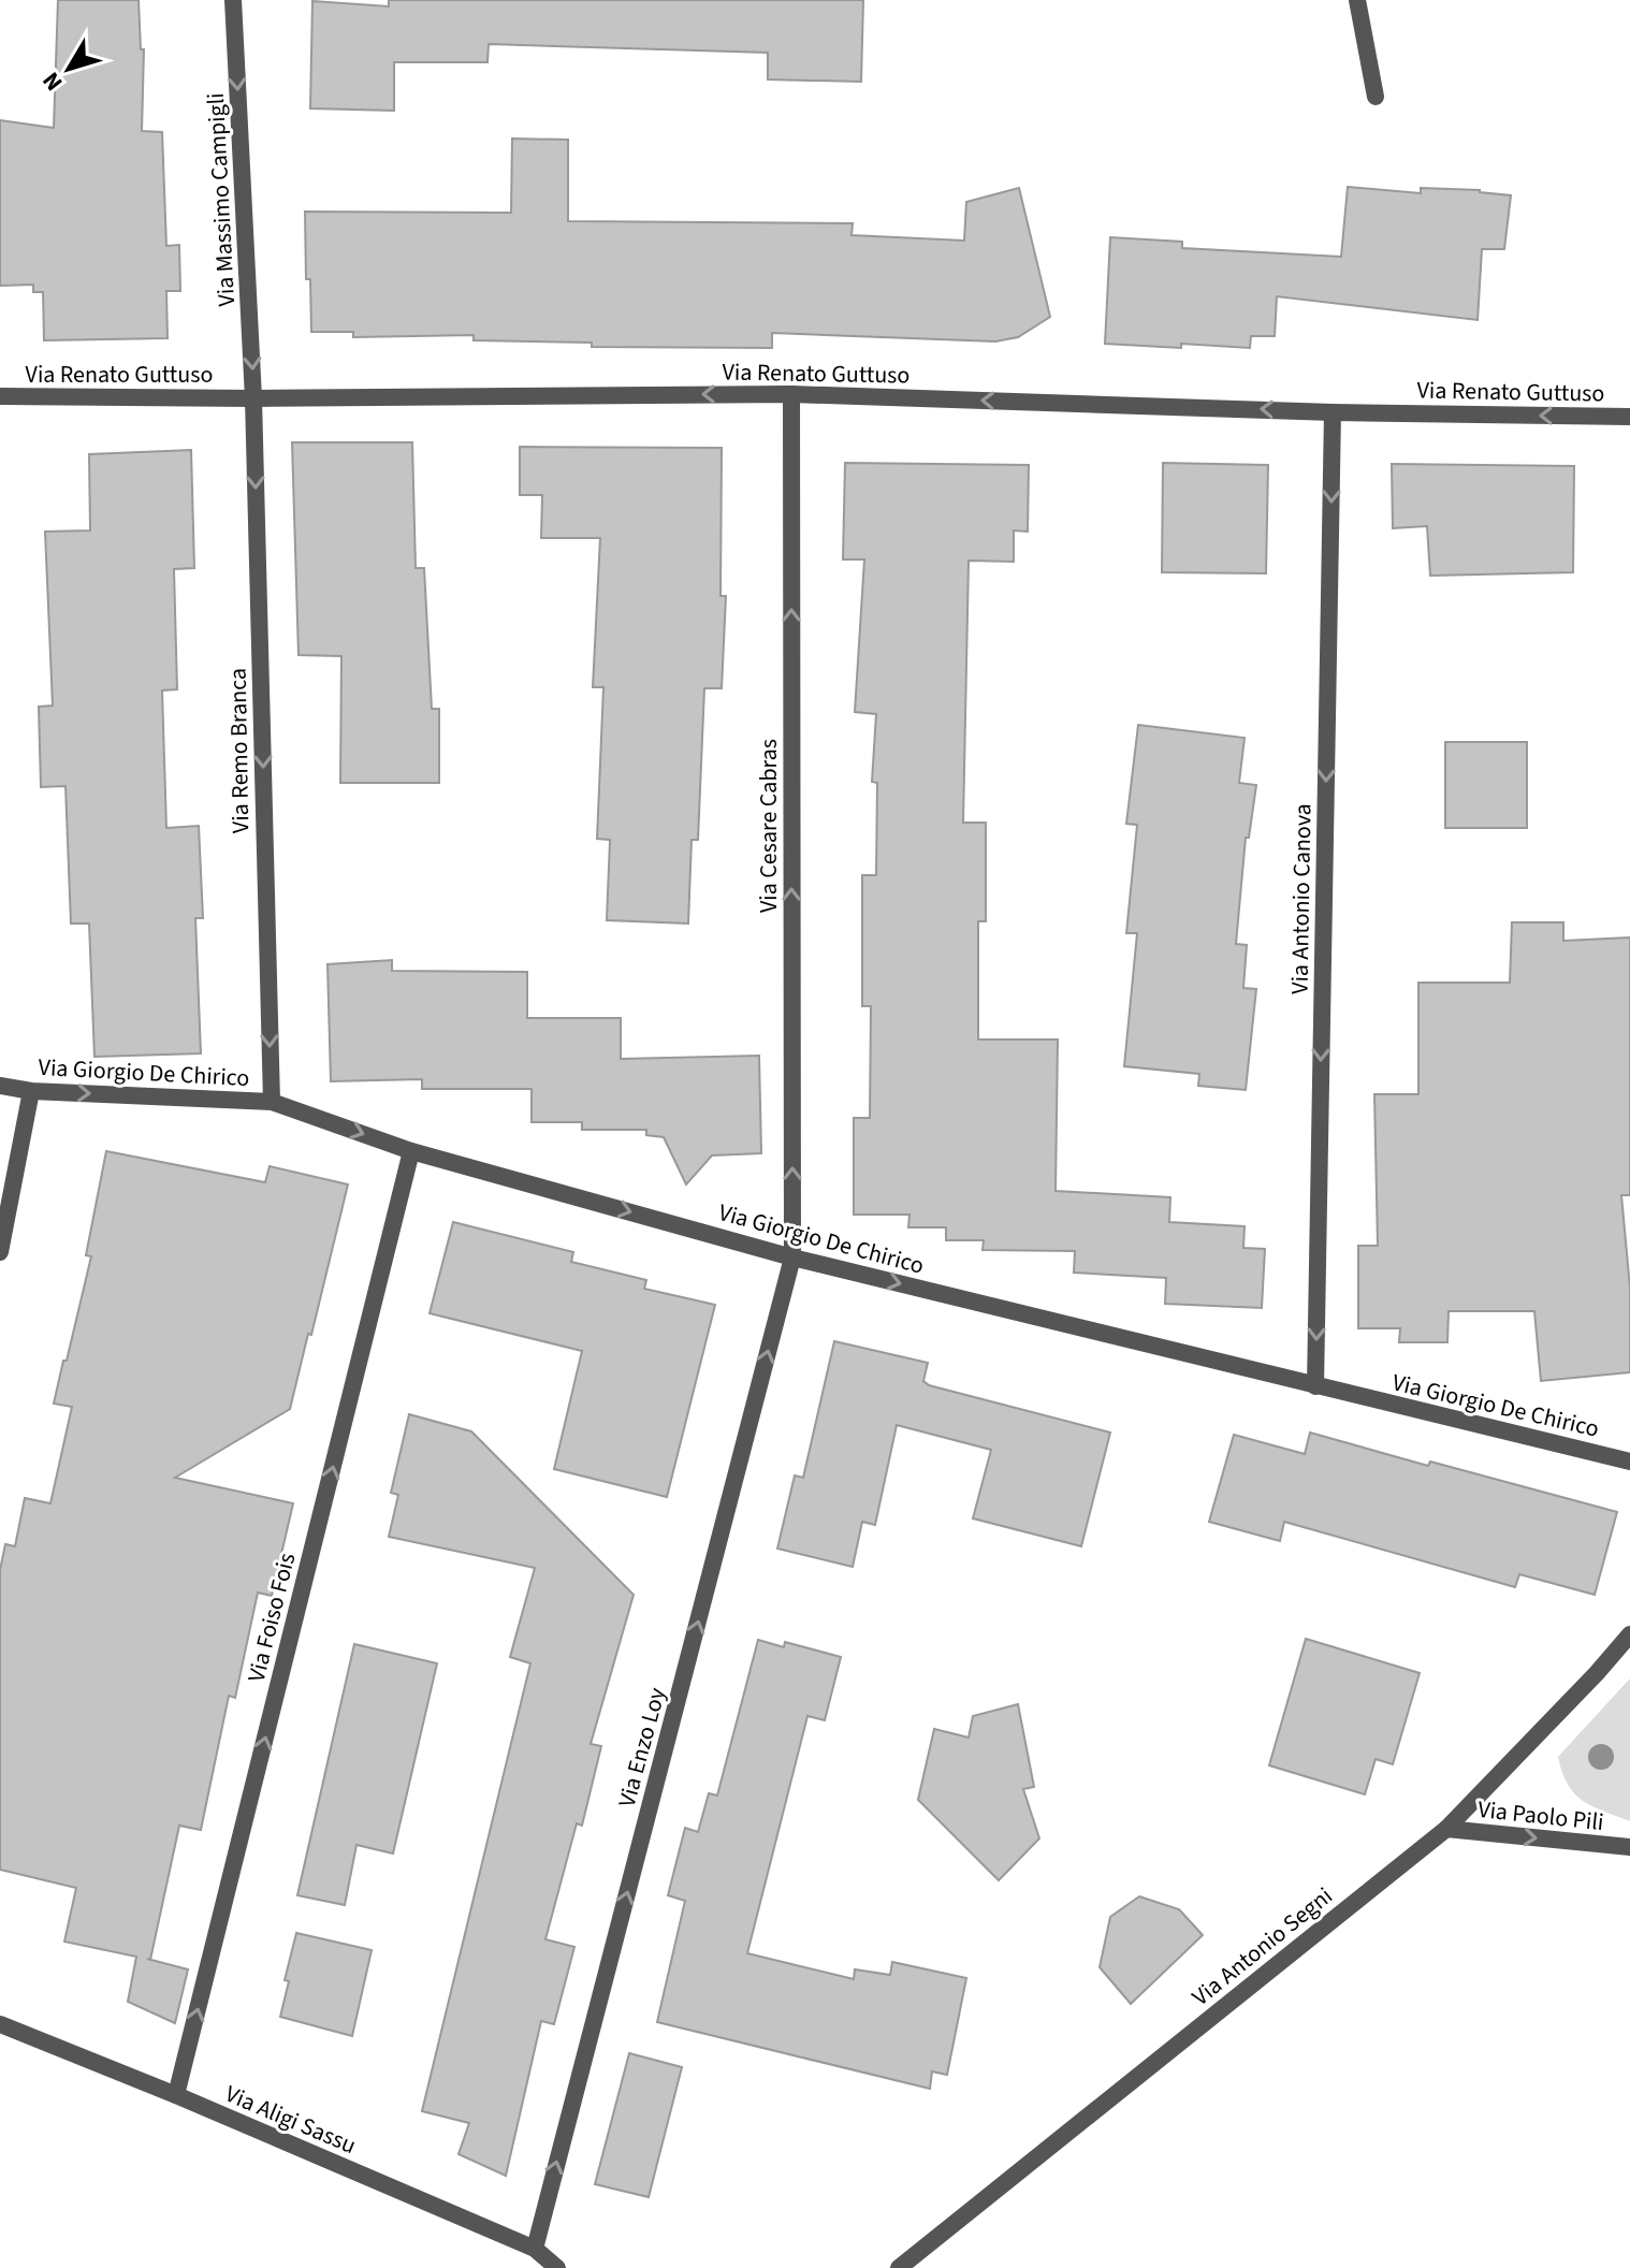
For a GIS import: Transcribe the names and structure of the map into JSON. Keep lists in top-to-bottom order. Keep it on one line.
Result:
{"streets":{"street":["Via Massimo Campigli","Via Renato Guttuso","Via Remo Branca","Via Cesare Cabras","Via Antonio Canova","Via Giorgio De Chirico","Via Foiso Fois","Via Enzo Loy","Via Paolo Pili","Via Antonio Segni","Via Aligi Sassu"]},"crossings":[["Via Massimo Campigli","Via Renato Guttuso"],["Via Massimo Campigli","Via Remo Branca"],["Via Renato Guttuso","Via Remo Branca"],["Via Renato Guttuso","Via Cesare Cabras"],["Via Renato Guttuso","Via Antonio Canova"],["Via Remo Branca","Via Giorgio De Chirico"],["Via Cesare Cabras","Via Giorgio De Chirico"],["Via Cesare Cabras","Via Enzo Loy"],["Via Antonio Canova","Via Giorgio De Chirico"],["Via Giorgio De Chirico","Via Foiso Fois"],["Via Giorgio De Chirico","Via Enzo Loy"],["Via Foiso Fois","Via Aligi Sassu"],["Via Enzo Loy","Via Aligi Sassu"],["Via Paolo Pili","Via Antonio Segni"]],"one_way":["Via Massimo Campigli","Via Renato Guttuso","Via Remo Branca","Via Cesare Cabras","Via Antonio Canova","Via Giorgio De Chirico","Via Foiso Fois","Via Enzo Loy","Via Paolo Pili"],"north":"bottom left"}
